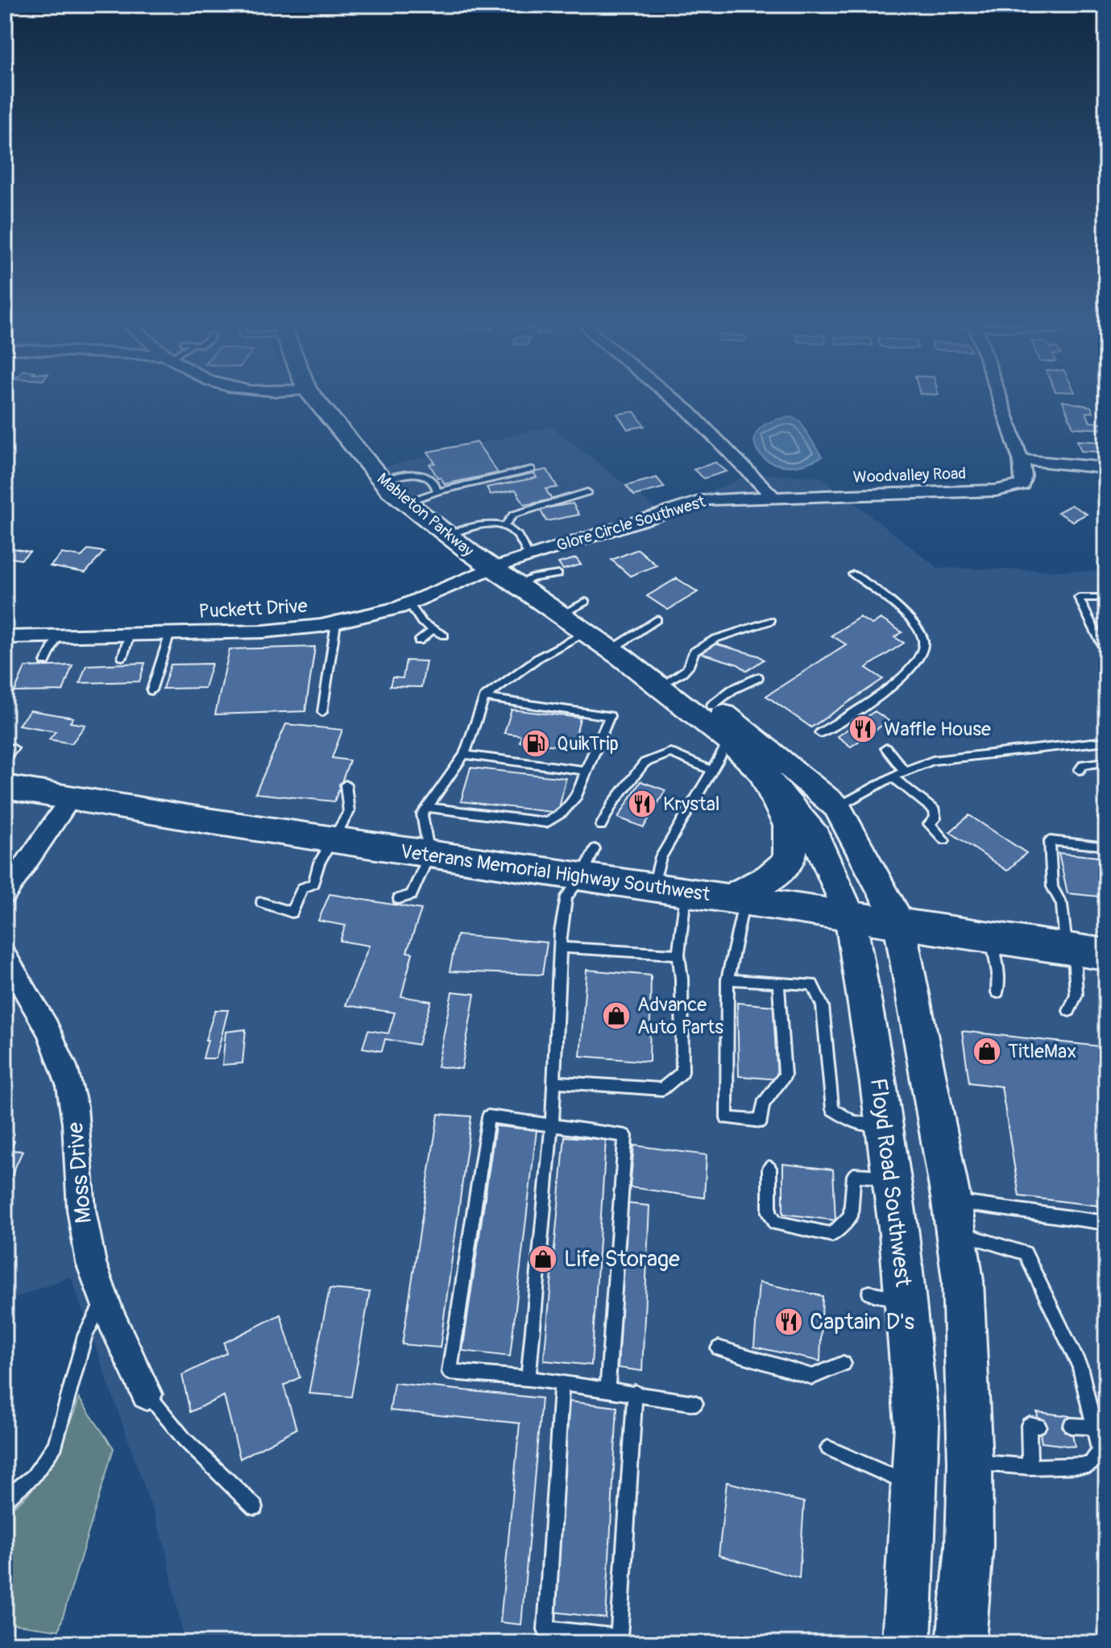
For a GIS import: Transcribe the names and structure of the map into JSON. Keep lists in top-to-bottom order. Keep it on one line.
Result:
{"streets":{"main road":["Mableton Parkway","Veterans Memorial Highway Southwest","Floyd Road Southwest"],"street":["Woodvalley Road","Glore Circle Southwest","Puckett Drive","Moss Drive"]},"crossings":[["Woodvalley Road","Glore Circle Southwest"],["Mableton Parkway","Glore Circle Southwest"],["Mableton Parkway","Puckett Drive"],["Mableton Parkway","Veterans Memorial Highway Southwest"],["Mableton Parkway","Floyd Road Southwest"],["Glore Circle Southwest","Puckett Drive"],["Veterans Memorial Highway Southwest","Floyd Road Southwest"]],"places":{"restaurant":["Waffle House","Krystal","Captain D's"],"fuel station":["QuikTrip"],"shop":["Advance Auto Parts","TitleMax","Life Storage"]}}
